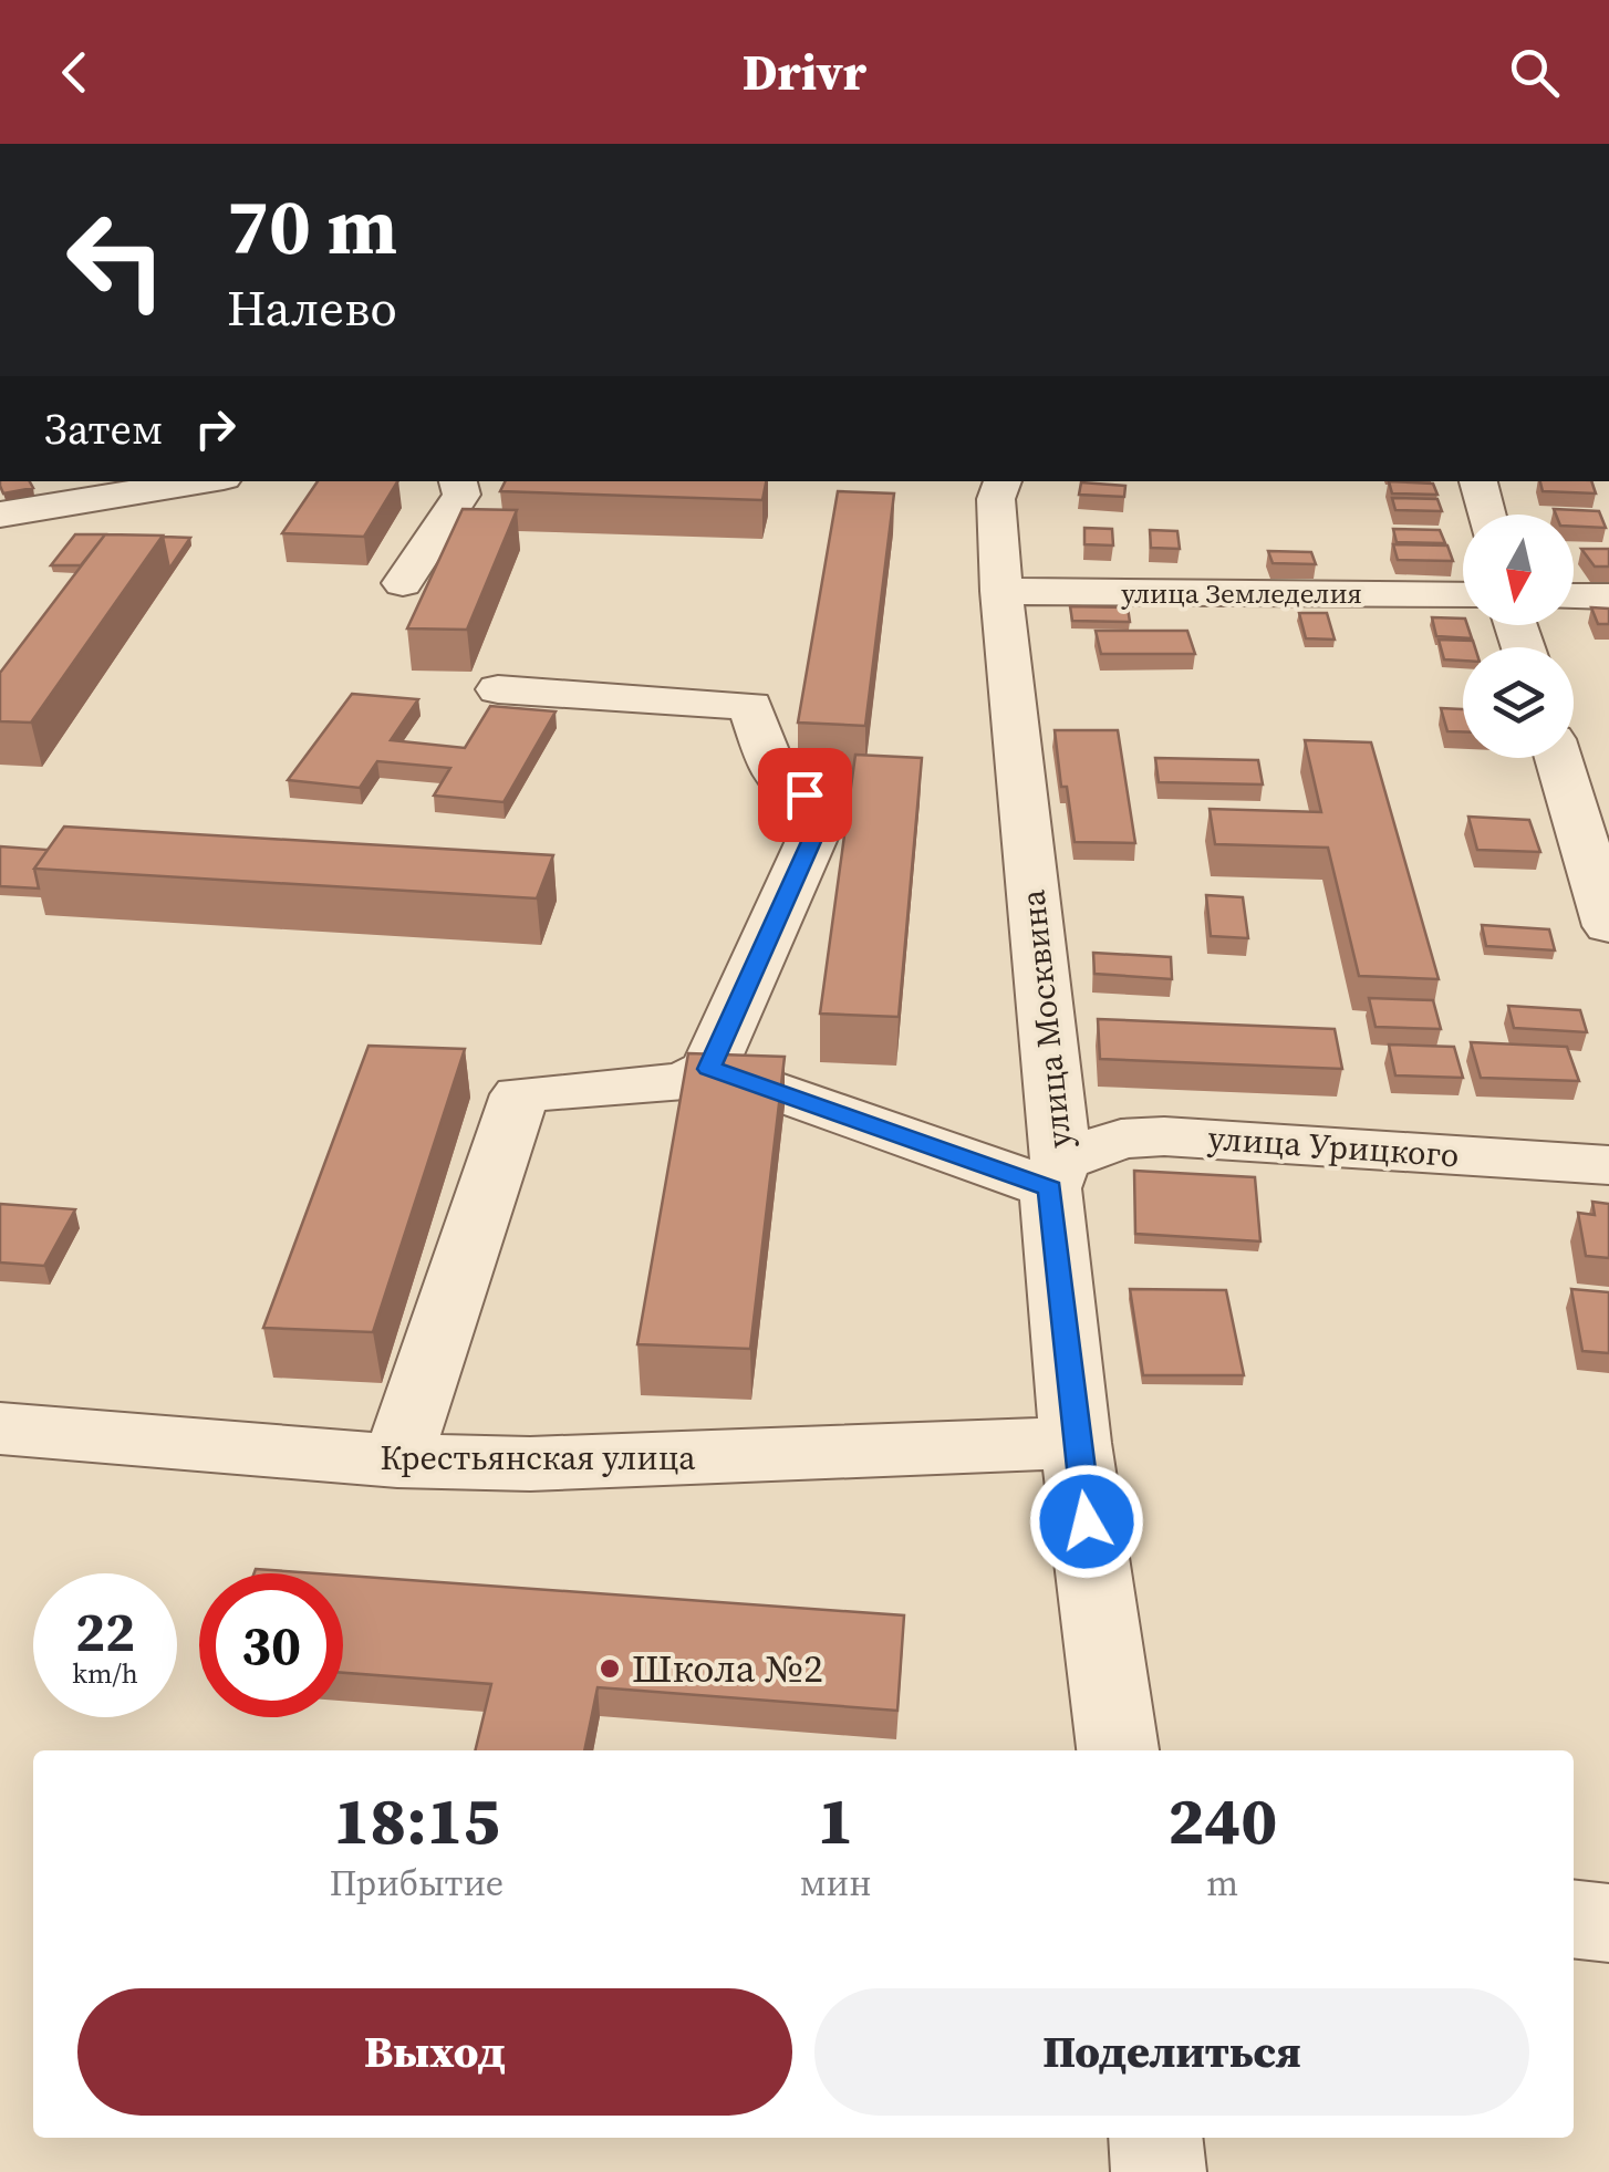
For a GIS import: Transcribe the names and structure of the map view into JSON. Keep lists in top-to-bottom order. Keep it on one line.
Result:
{"streets":{"street":["улица Земледелия","улица Москвина","улица Урицкого","Крестьянская улица"]},"crossings":[["улица Земледелия","улица Москвина"],["улица Москвина","улица Урицкого"],["улица Москвина","Крестьянская улица"]],"places":["Школа №2"],"north":"bottom","page":{"header":"Drivr","turn":["70 m","Налево"],"then":"Затем","speed":"22 km/h","limit":"30","eta":["18:15","Прибытие","1","мин","240","m"],"buttons":["Выход","Поделиться"]}}
